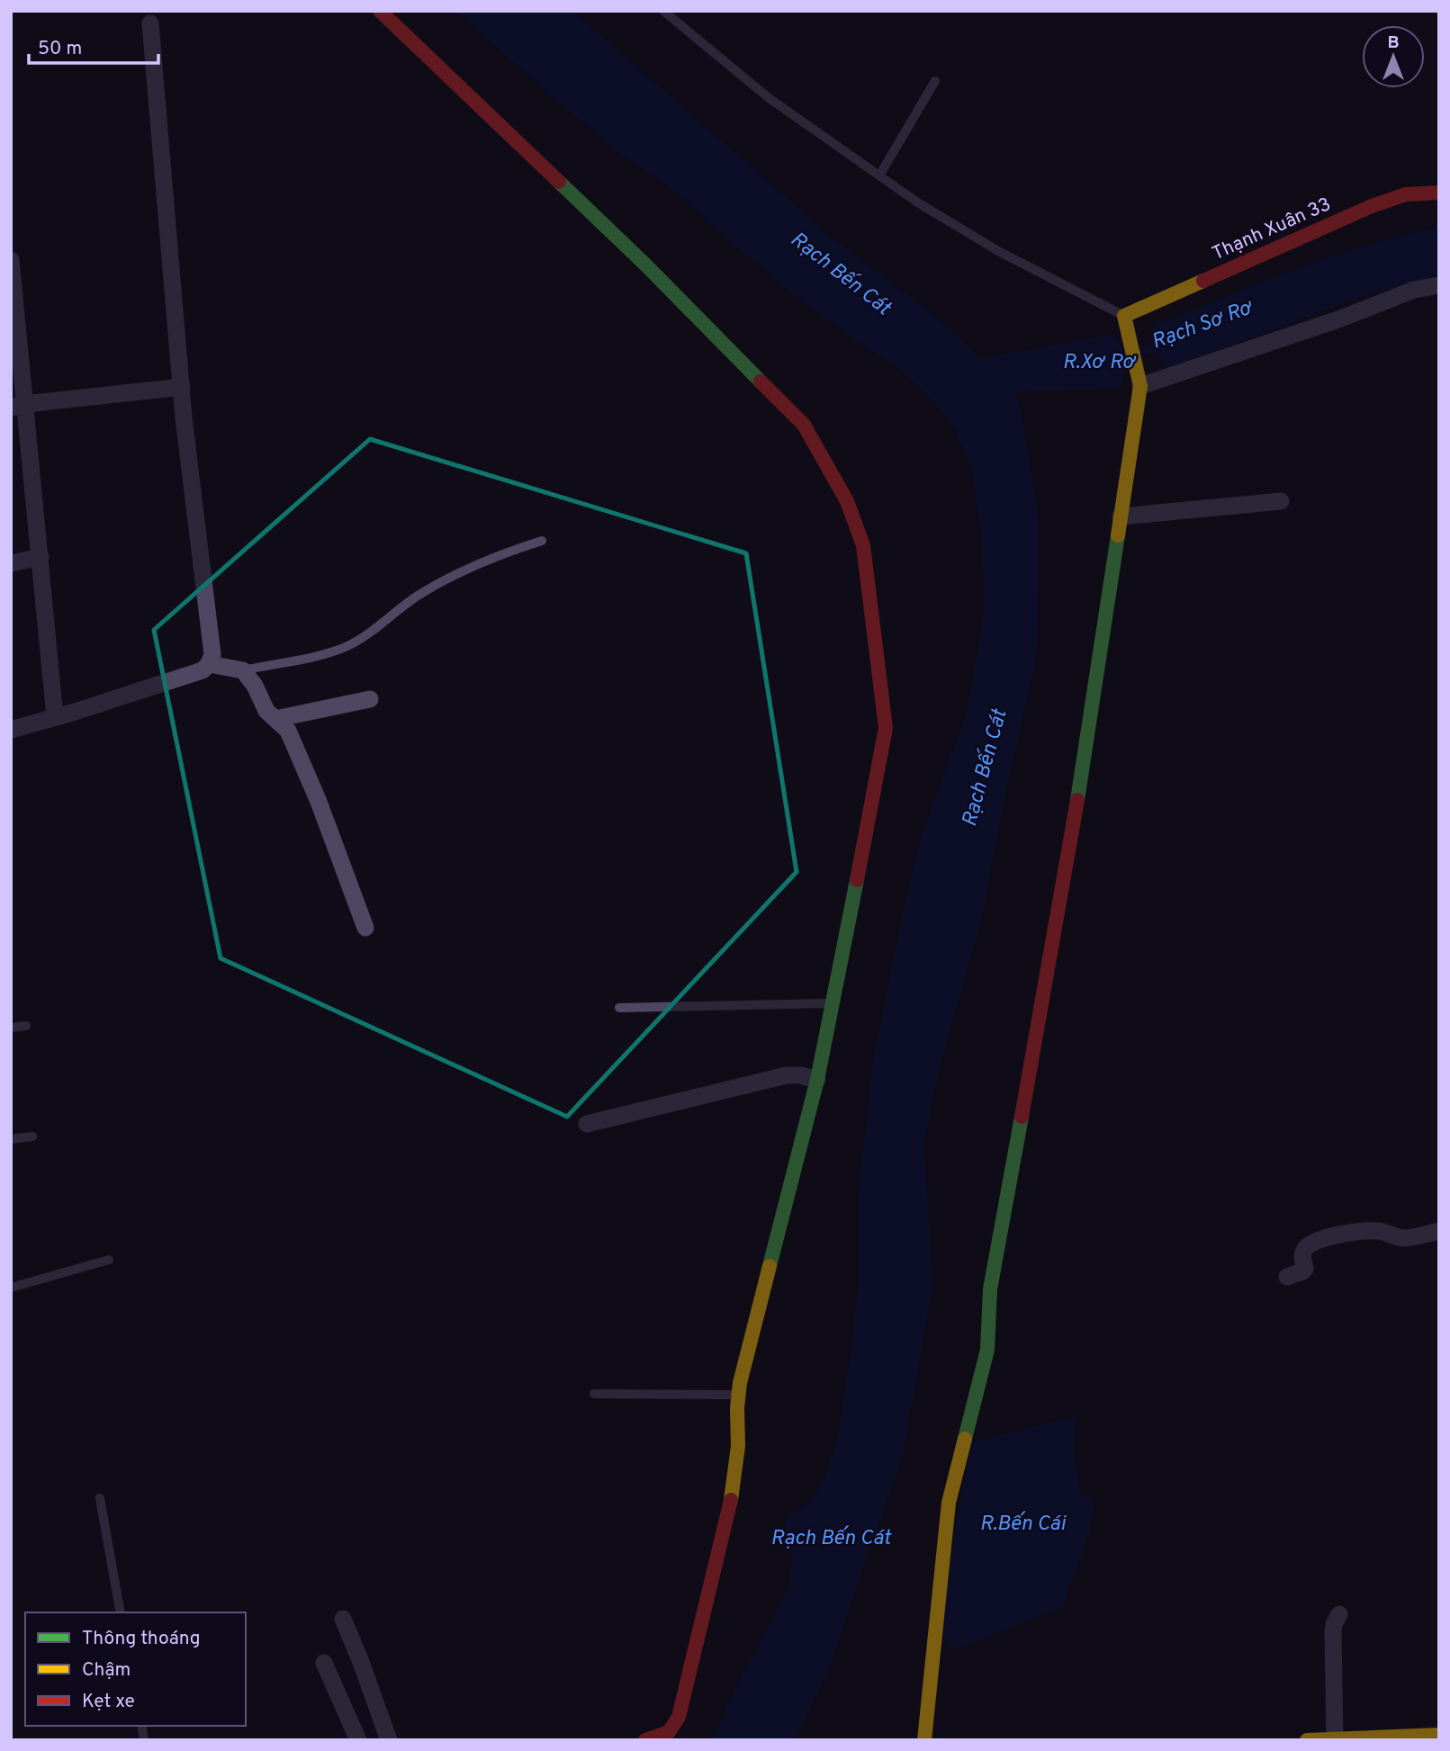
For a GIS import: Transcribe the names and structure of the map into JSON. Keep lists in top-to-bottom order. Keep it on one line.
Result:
{"streets":{"street":["Thạnh Xuân 33"]},"water":["Rạch Bến Cát","Rạch Sơ Rơ","R.Xơ Rơ","R.Bến Cái"],"legend":["Thông thoáng","Chậm","Kẹt xe"],"scale_bar":"50 m","north":"top"}
